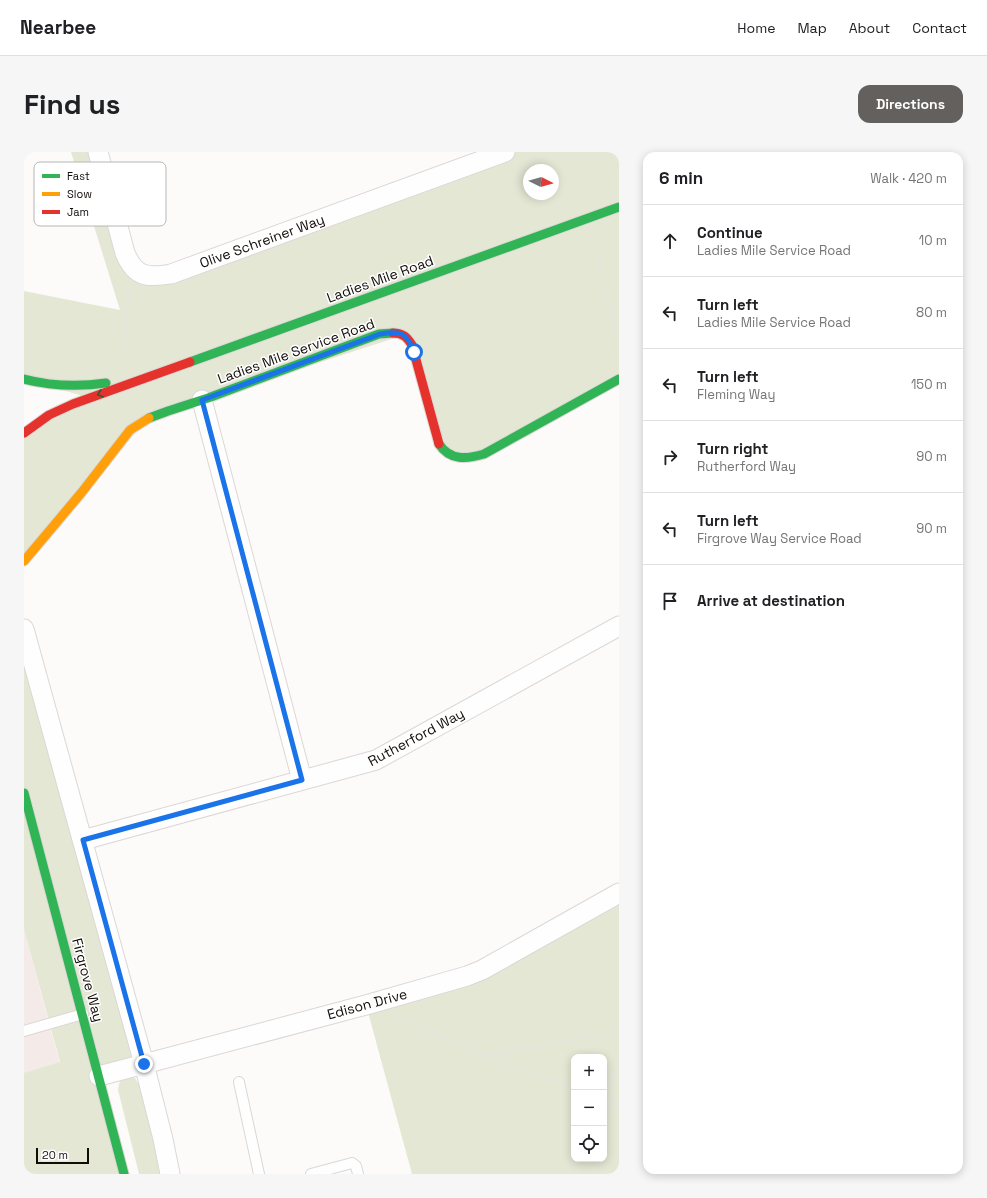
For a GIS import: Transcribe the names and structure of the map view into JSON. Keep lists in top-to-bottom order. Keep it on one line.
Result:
{"streets":{"street":["Olive Schreiner Way","Ladies Mile Road","Ladies Mile Service Road","Rutherford Way","Firgrove Way","Edison Drive"]},"crossings":[["Firgrove Way","Edison Drive"]],"legend":["Fast","Slow","Jam"],"scale_bar":"20 m","north":"right","page":{"header":"Nearbee","nav":["Home","Map","About","Contact"],"buttons":"Directions","title":"Find us","heading":["6 min","Walk · 420 m"],"list":[["Continue","Ladies Mile Service Road","10 m"],["Turn left","Ladies Mile Service Road","80 m"],["Turn left","Fleming Way","150 m"],["Turn right","Rutherford Way","90 m"],["Turn left","Firgrove Way Service Road","90 m"],"Arrive at destination"],"map_buttons":["+","−"],"scale":"20 m"}}
